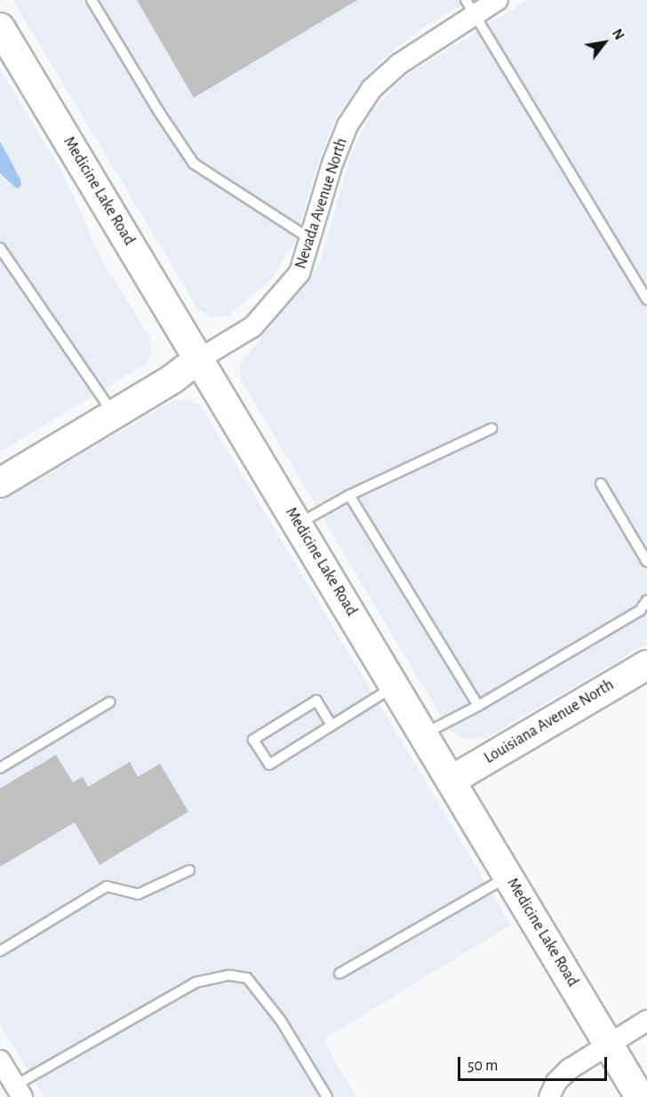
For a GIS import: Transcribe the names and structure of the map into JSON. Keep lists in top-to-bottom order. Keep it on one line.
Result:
{"streets":{"street":["Medicine Lake Road","Nevada Avenue North","Louisiana Avenue North"]},"crossings":[["Medicine Lake Road","Nevada Avenue North"],["Medicine Lake Road","Louisiana Avenue North"]],"scale_bar":"50 m","north":"top right"}
